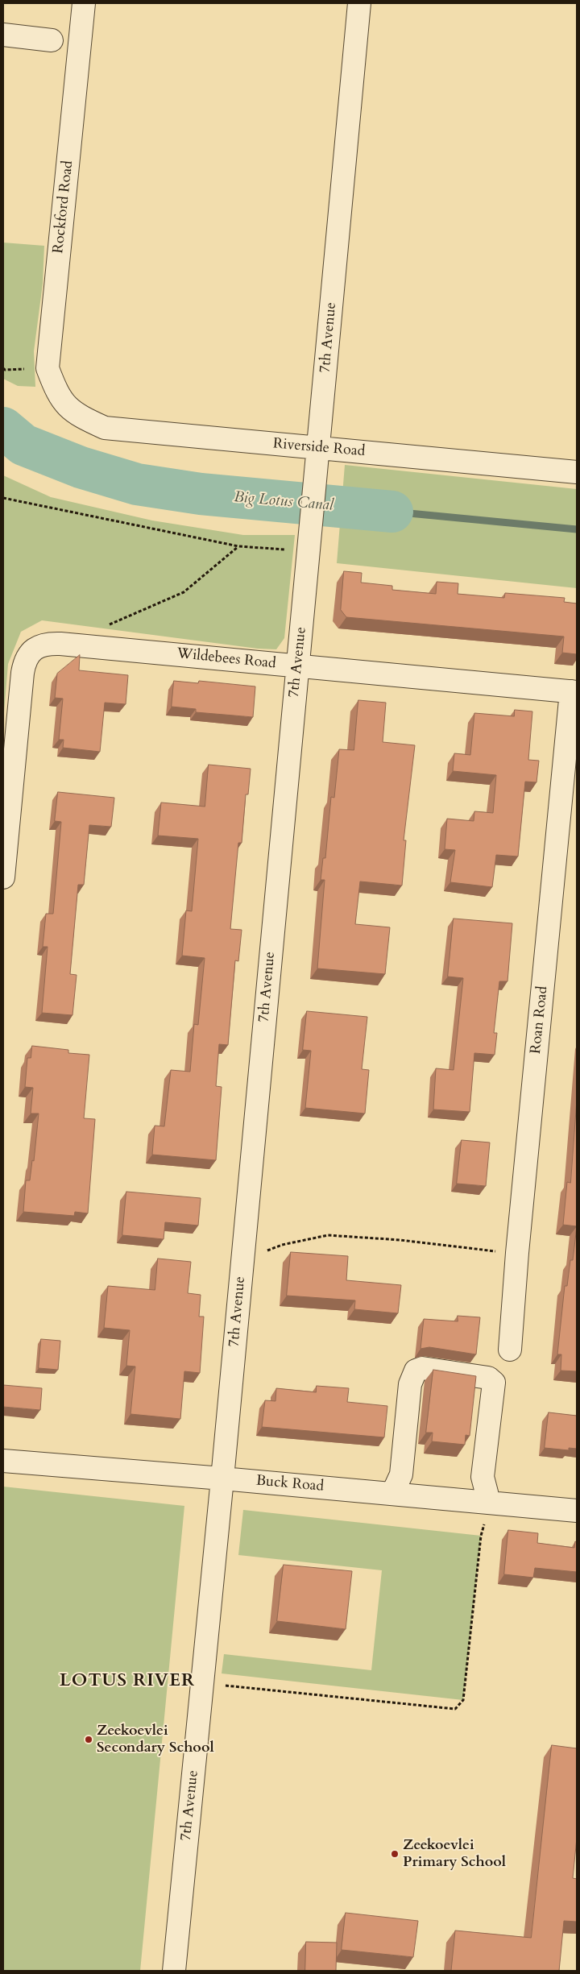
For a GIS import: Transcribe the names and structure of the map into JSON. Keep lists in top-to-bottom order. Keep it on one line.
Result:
{"streets":{"street":["Rockford Road","7th Avenue","Riverside Road","Wildebees Road","Roan Road","Buck Road"]},"crossings":[["Rockford Road","Riverside Road"],["7th Avenue","Riverside Road"],["7th Avenue","Wildebees Road"],["7th Avenue","Buck Road"],["Wildebees Road","Roan Road"]],"districts":["LOTUS RIVER"],"water":["Big Lotus Canal"],"places":["Zeekoevlei Secondary School","Zeekoevlei Primary School"]}
